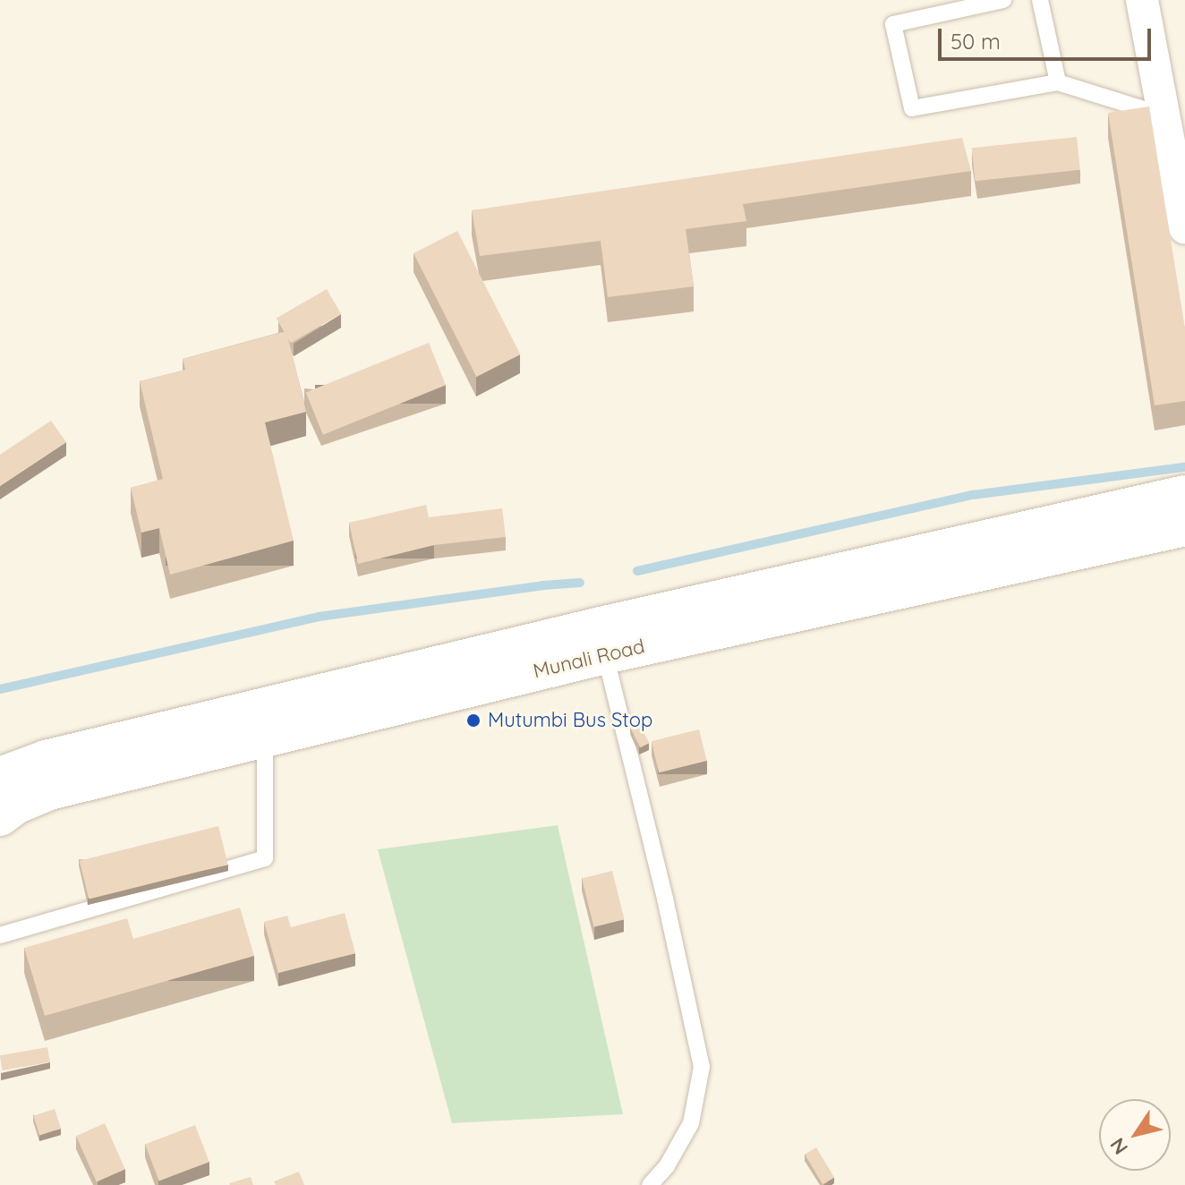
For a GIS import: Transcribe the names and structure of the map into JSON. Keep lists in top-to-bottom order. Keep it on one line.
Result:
{"streets":{"main road":["Munali Road"]},"places":["Mutumbi Bus Stop"],"scale_bar":"50 m","north":"bottom left"}
